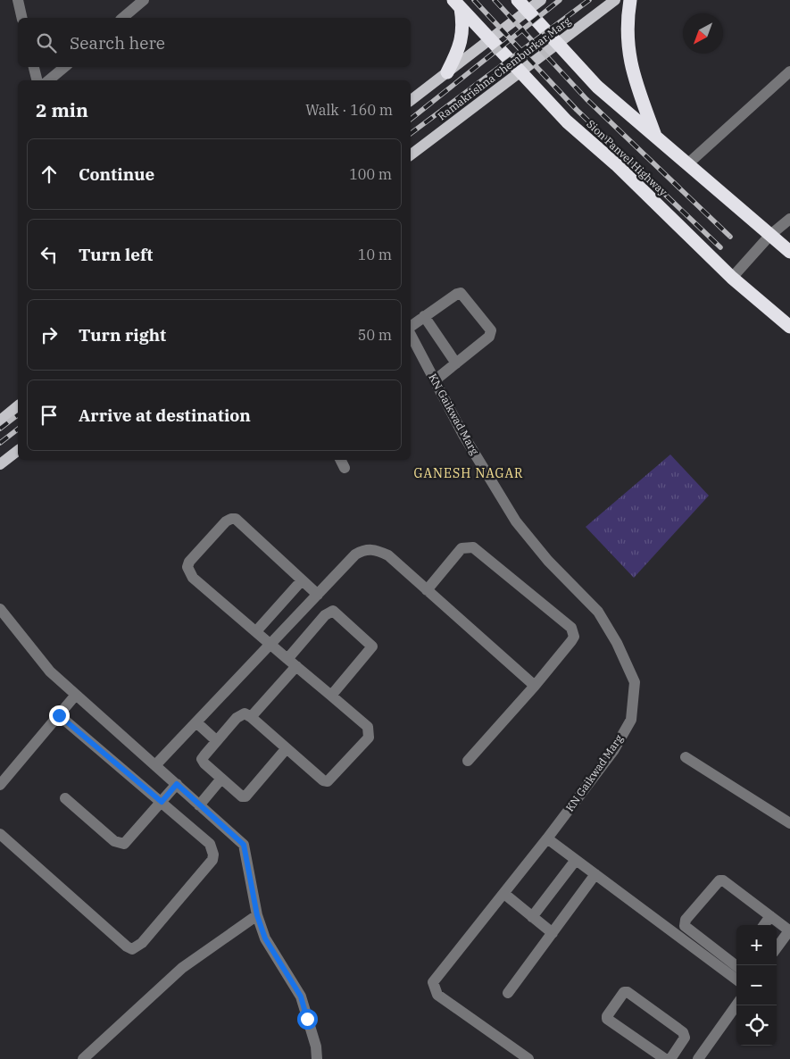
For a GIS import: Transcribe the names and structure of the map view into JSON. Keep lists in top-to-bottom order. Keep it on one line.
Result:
{"streets":{"highway":["Sion Panvel Highway"],"main road":["Ramakrishna Chemburkar Marg"],"street":["KN Gaikwad Marg"]},"crossings":[["Ramakrishna Chemburkar Marg","Sion Panvel Highway"]],"districts":["GANESH NAGAR"],"north":"bottom left","page":{"search":"Search here","heading":["2 min","Walk · 160 m"],"list":[["Continue","100 m"],["Turn left","10 m"],["Turn right","50 m"],"Arrive at destination"],"map_buttons":["+","−"]}}
